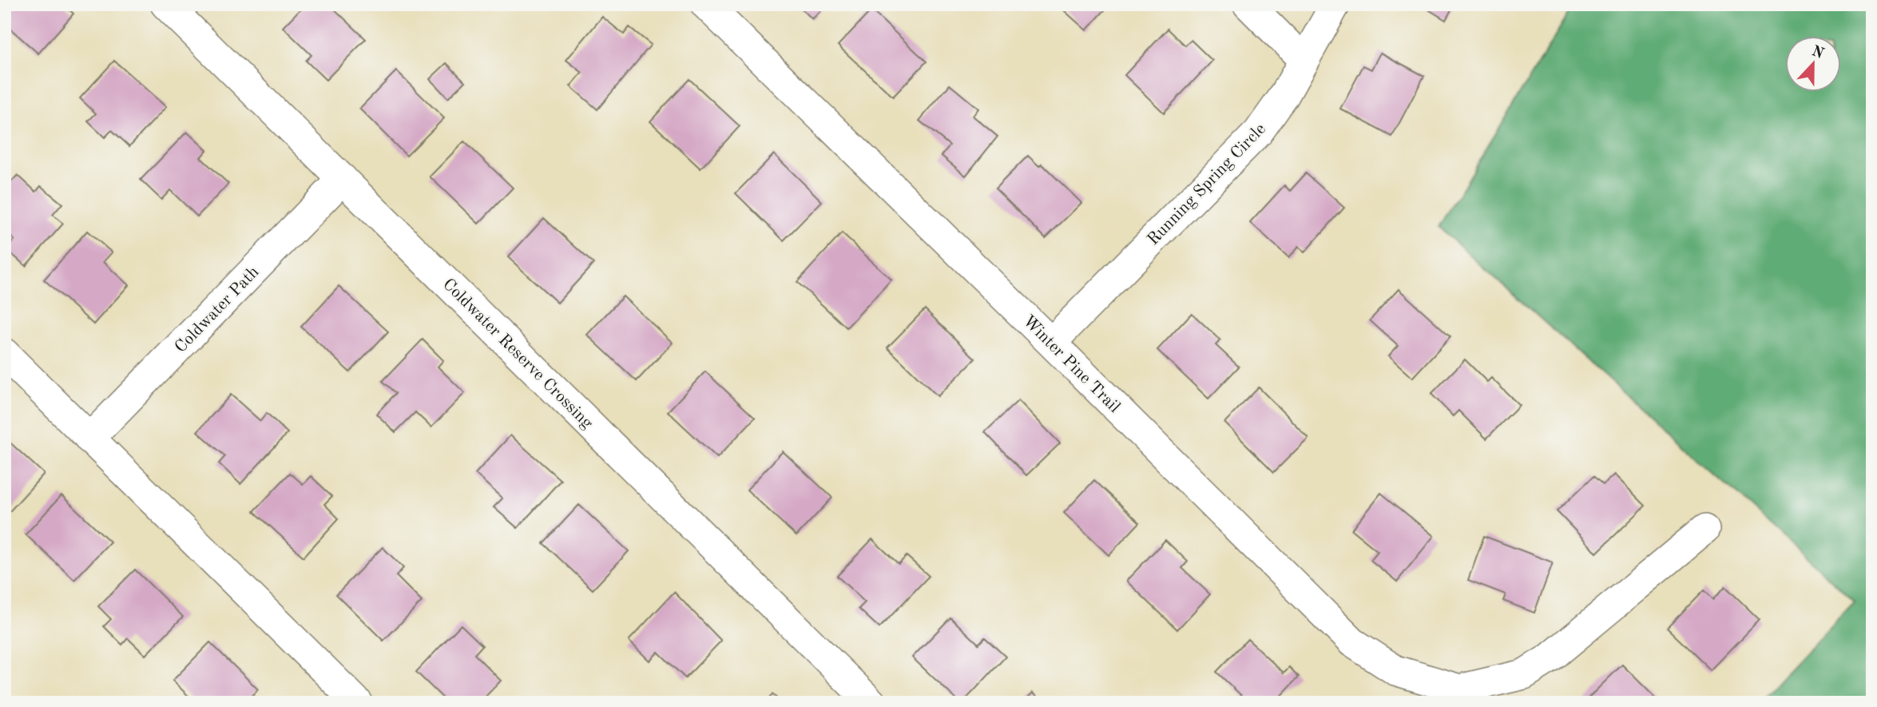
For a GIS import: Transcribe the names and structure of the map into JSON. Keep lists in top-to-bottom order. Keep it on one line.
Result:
{"streets":{"street":["Running Spring Circle","Coldwater Path","Coldwater Reserve Crossing","Winter Pine Trail"]},"crossings":[["Running Spring Circle","Winter Pine Trail"],["Coldwater Path","Coldwater Reserve Crossing"]],"north":"top"}
